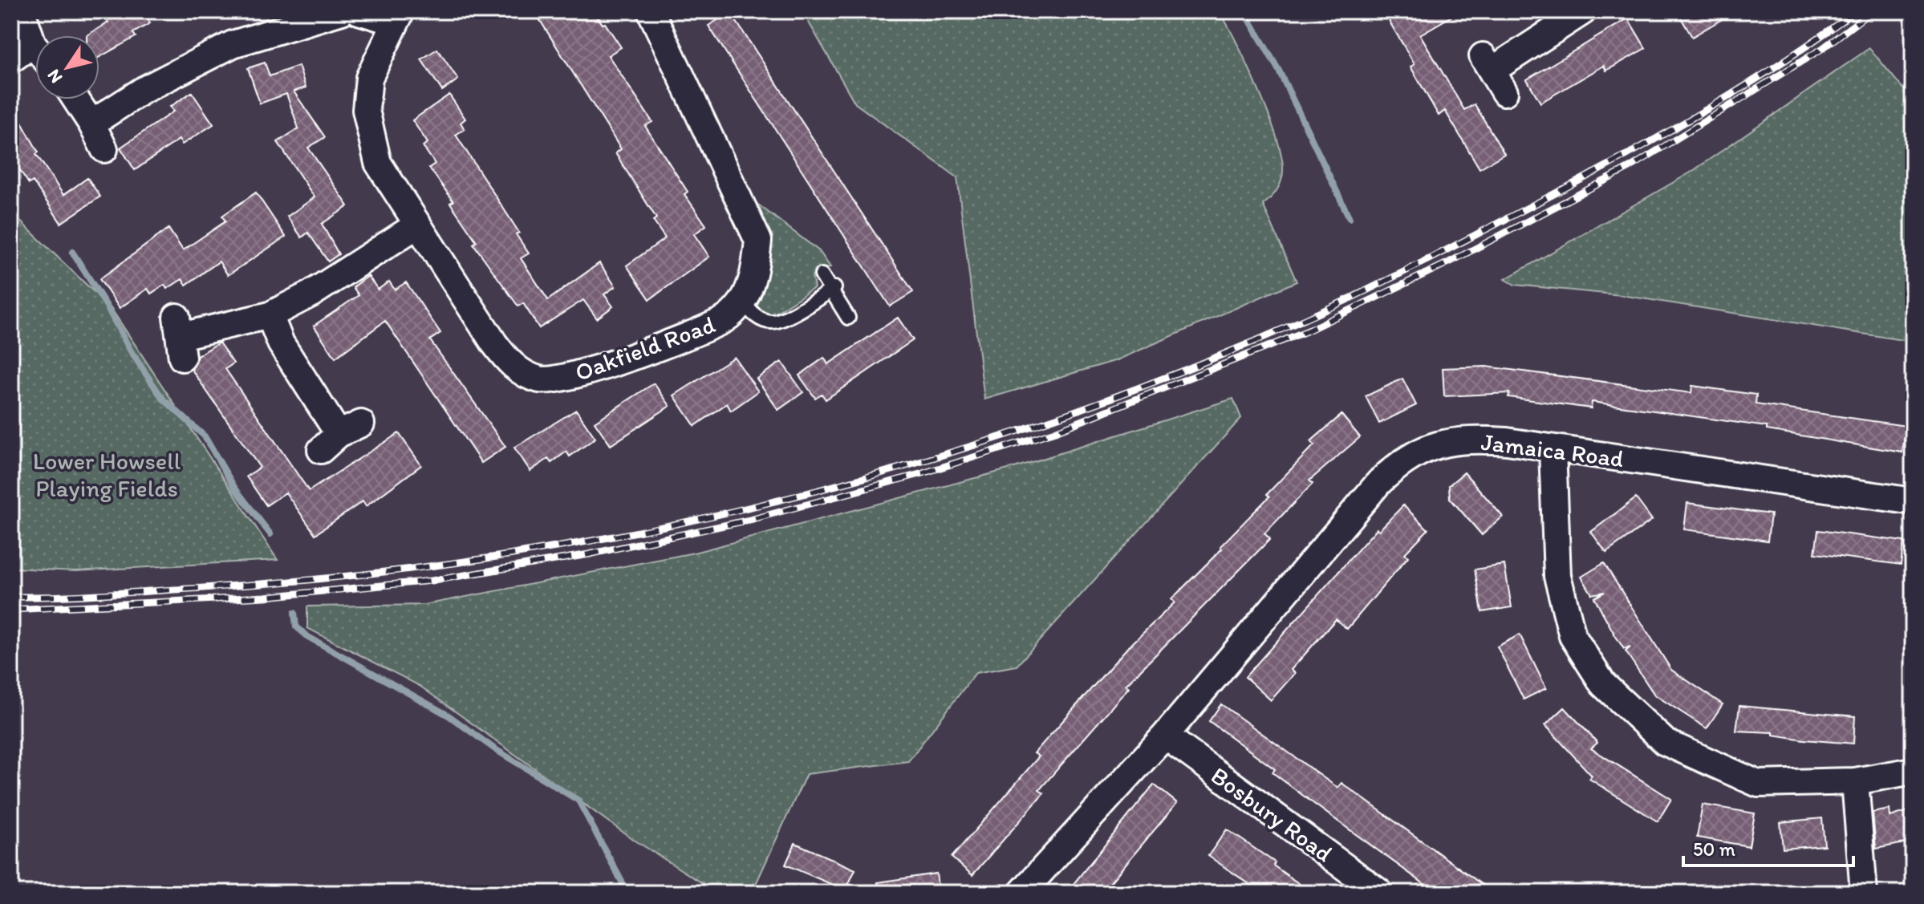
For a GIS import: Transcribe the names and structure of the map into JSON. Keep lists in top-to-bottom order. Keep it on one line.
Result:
{"streets":{"street":["Oakfield Road","Jamaica Road","Bosbury Road"]},"crossings":[["Jamaica Road","Bosbury Road"]],"parks":["Lower Howsell Playing Fields"],"scale_bar":"50 m","north":"bottom left"}
